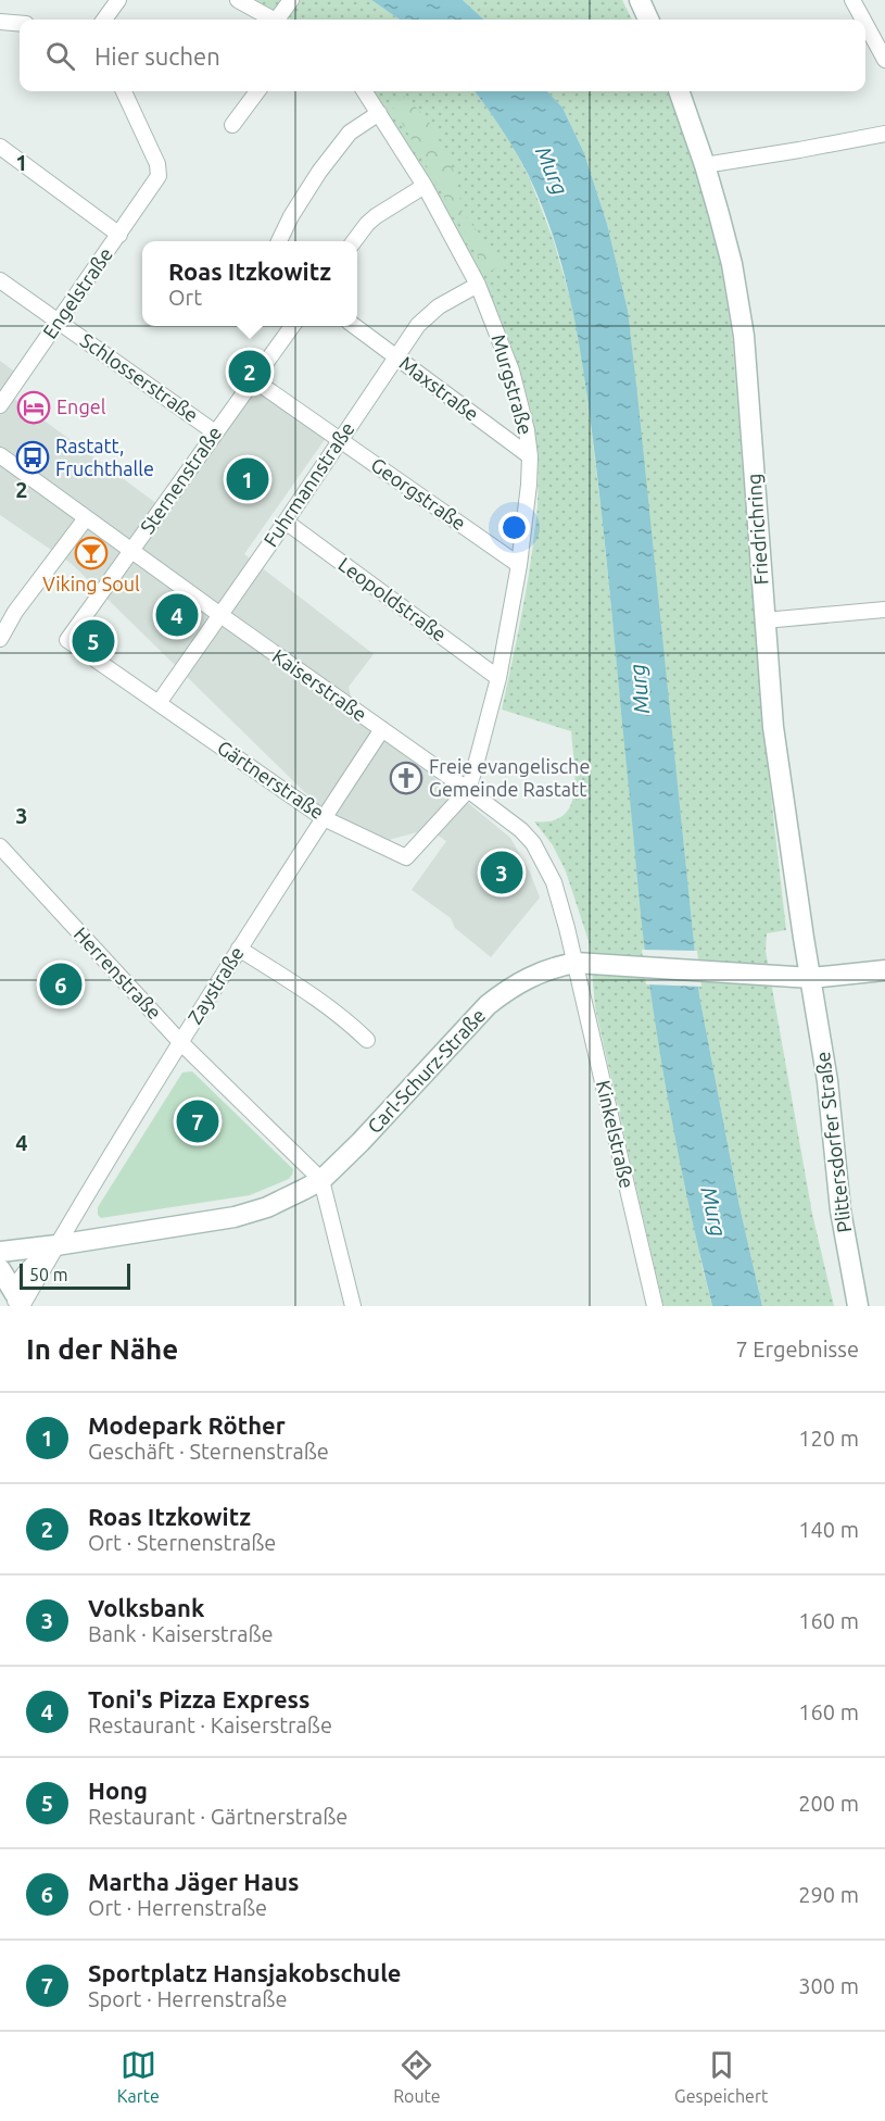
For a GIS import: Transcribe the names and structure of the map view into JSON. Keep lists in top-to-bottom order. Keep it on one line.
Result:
{"streets":{"street":["Engelstraße","Schlosserstraße","Murgstraße","Maxstraße","Sternenstraße","Fuhrmannstraße","Georgstraße","Friedrichring","Leopoldstraße","Kaiserstraße","Gärtnerstraße","Herrenstraße","Zaystraße","Carl-Schurz-Straße","Kinkelstraße","Plittersdorfer Straße"]},"crossings":[["Engelstraße","Schlosserstraße"],["Schlosserstraße","Sternenstraße"],["Murgstraße","Maxstraße"],["Murgstraße","Fuhrmannstraße"],["Murgstraße","Georgstraße"],["Murgstraße","Leopoldstraße"],["Murgstraße","Kaiserstraße"],["Murgstraße","Gärtnerstraße"],["Maxstraße","Fuhrmannstraße"],["Sternenstraße","Georgstraße"],["Sternenstraße","Kaiserstraße"],["Sternenstraße","Gärtnerstraße"],["Fuhrmannstraße","Georgstraße"],["Fuhrmannstraße","Leopoldstraße"],["Fuhrmannstraße","Kaiserstraße"],["Fuhrmannstraße","Gärtnerstraße"],["Friedrichring","Carl-Schurz-Straße"],["Friedrichring","Plittersdorfer Straße"],["Kaiserstraße","Gärtnerstraße"],["Kaiserstraße","Zaystraße"],["Kaiserstraße","Carl-Schurz-Straße"],["Kaiserstraße","Kinkelstraße"],["Gärtnerstraße","Zaystraße"],["Herrenstraße","Zaystraße"],["Herrenstraße","Carl-Schurz-Straße"],["Zaystraße","Carl-Schurz-Straße"],["Carl-Schurz-Straße","Kinkelstraße"],["Carl-Schurz-Straße","Plittersdorfer Straße"]],"water":["Murg"],"places":{"hotel":["Engel"],"bus stop":["Rastatt, Fruchthalle"],"bar":["Viking Soul"],"church":["Freie evangelische Gemeinde Rastatt"]},"scale_bar":"50 m","page":{"search":"Hier suchen","popup":["Roas Itzkowitz","Ort"],"pins":["2","1","4","5","3","6","7"],"scale":"50 m","heading":["In der Nähe","7 Ergebnisse"],"list":[{"mark":"1","name":"Modepark Röther","note":"Geschäft · Sternenstraße","value":"120 m"},{"mark":"2","name":"Roas Itzkowitz","note":"Ort · Sternenstraße","value":"140 m"},{"mark":"3","name":"Volksbank","note":"Bank · Kaiserstraße","value":"160 m"},{"mark":"4","name":"Toni's Pizza Express","note":"Restaurant · Kaiserstraße","value":"160 m"},{"mark":"5","name":"Hong","note":"Restaurant · Gärtnerstraße","value":"200 m"},{"mark":"6","name":"Martha Jäger Haus","note":"Ort · Herrenstraße","value":"290 m"},{"mark":"7","name":"Sportplatz Hansjakobschule","note":"Sport · Herrenstraße","value":"300 m"}],"nav":["Karte","Route","Gespeichert"]},"grid":{"rows":["1","2","3","4"]}}
